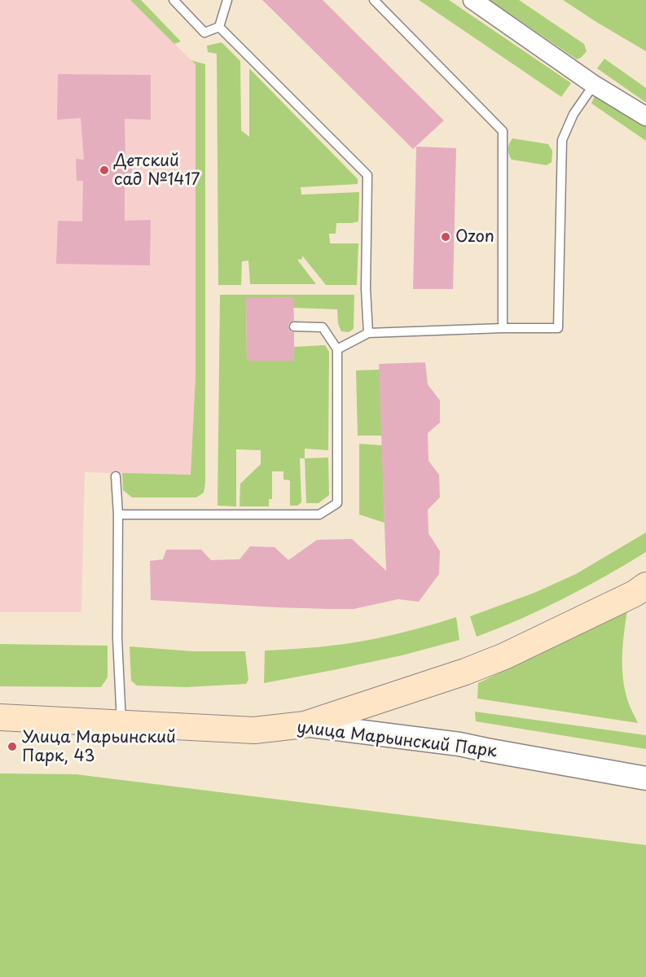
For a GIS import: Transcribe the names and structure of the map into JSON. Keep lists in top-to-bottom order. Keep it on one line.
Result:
{"streets":{"main road":["улица Марьинский Парк"]},"places":["Детский сад №1417","Ozon","Улица Марьинский Парк, 43"]}
